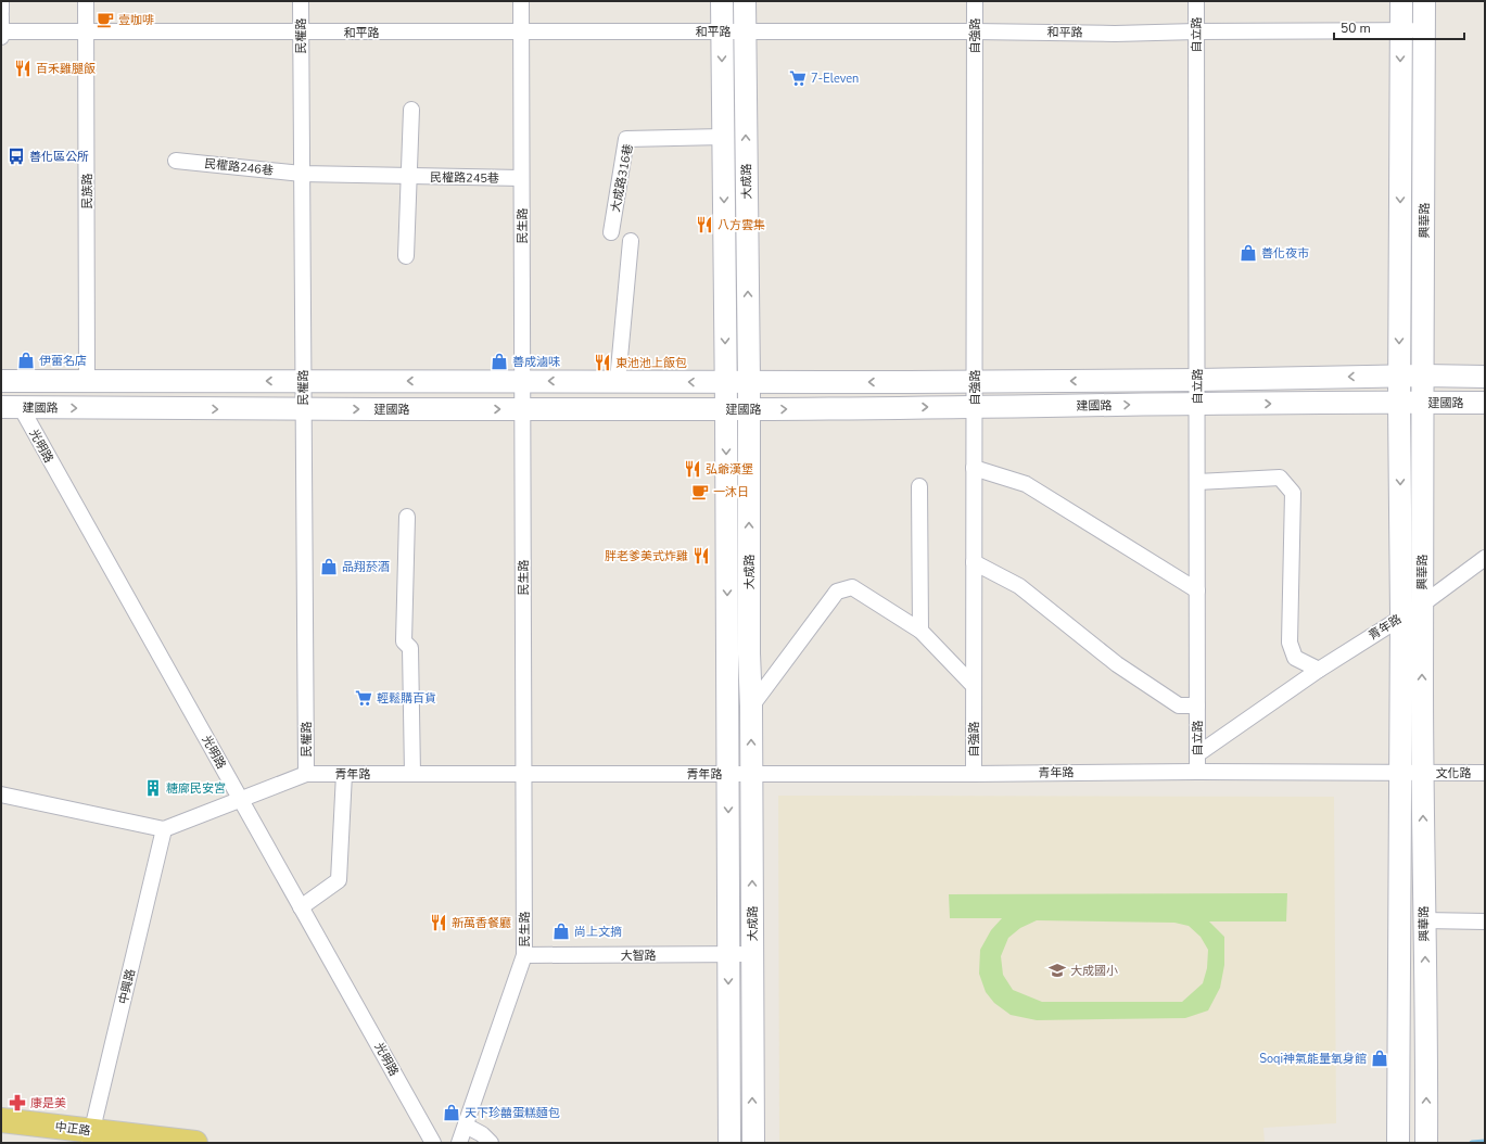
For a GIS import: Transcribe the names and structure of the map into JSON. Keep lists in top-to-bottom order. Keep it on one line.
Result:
{"streets":{"main road":["中正路"],"street":["和平路","自立路","民權路","自強路","民權路246巷","民權路245巷","大成路316巷","大成路","民族路","興華路","民生路","建國路","光明路","青年路","文化路","大智路","中興路"]},"crossings":[["和平路","自立路"],["和平路","民權路"],["和平路","自強路"],["和平路","大成路"],["和平路","民族路"],["和平路","興華路"],["和平路","民生路"],["自立路","建國路"],["自立路","青年路"],["民權路","民權路246巷"],["民權路","民權路245巷"],["民權路","建國路"],["民權路","青年路"],["自強路","建國路"],["自強路","青年路"],["民權路246巷","民權路245巷"],["民權路245巷","民生路"],["大成路316巷","大成路"],["大成路","建國路"],["大成路","青年路"],["大成路","大智路"],["興華路","建國路"],["興華路","青年路"],["興華路","文化路"],["民生路","建國路"],["民生路","青年路"],["民生路","大智路"],["建國路","光明路"],["光明路","青年路"],["青年路","文化路"],["青年路","中興路"],["中興路","中正路"]],"places":{"cafe":["壹咖啡","一沐日"],"restaurant":["百禾雞腿飯","八方雲集","東池池上飯包","弘爺漢堡","胖老爹美式炸雞","新萬香餐廳"],"supermarket":["7-Eleven","輕鬆購百貨"],"bus stop":["善化區公所"],"shop":["善化夜市","伊蕾名店","善成滷味","品翔菸酒","尚上文摘","Soqi神氣能量氧身館","天下珍囍蛋糕麵包"],"building":["糖廍民安宮"],"school or university":["大成國小"],"pharmacy":["康是美"]},"scale_bar":"50 m"}
